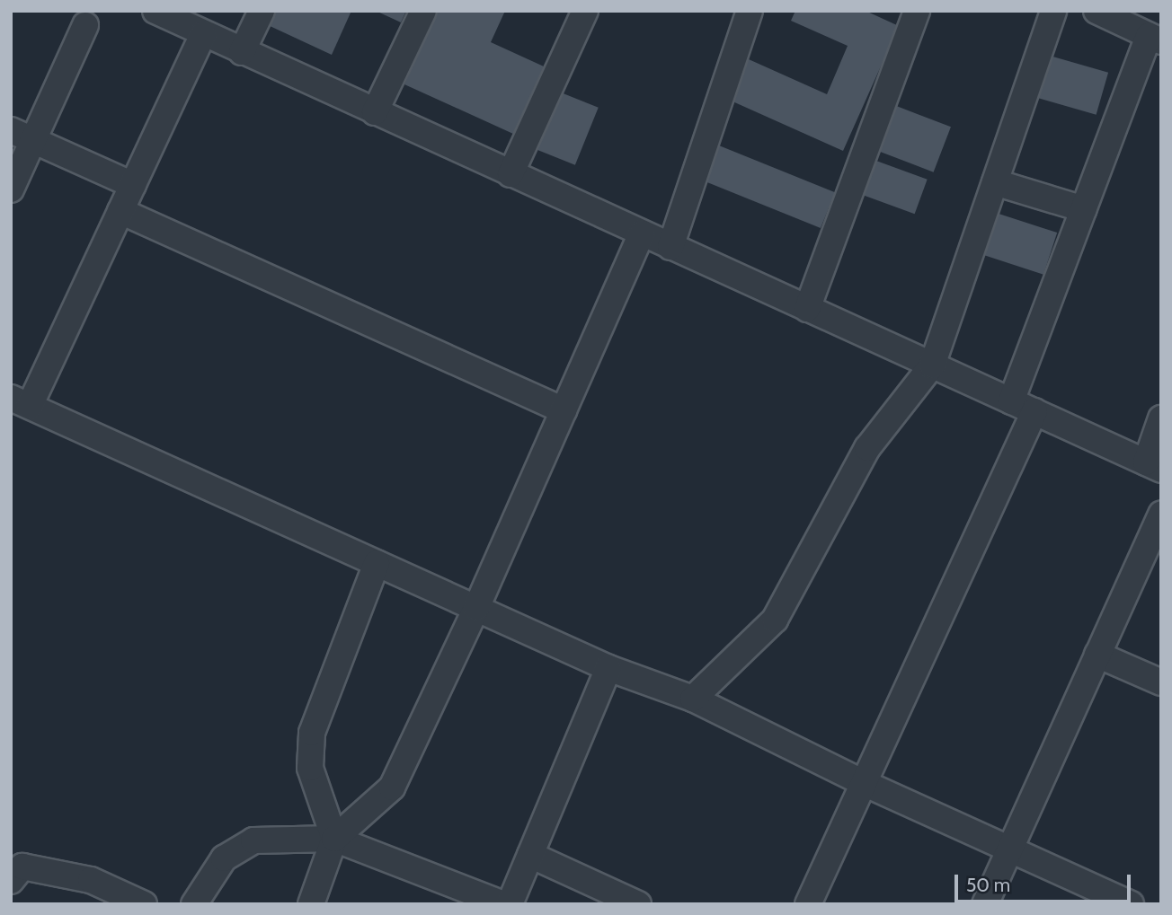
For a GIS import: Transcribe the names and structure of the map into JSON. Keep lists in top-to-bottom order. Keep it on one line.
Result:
{"scale_bar":"50 m"}
